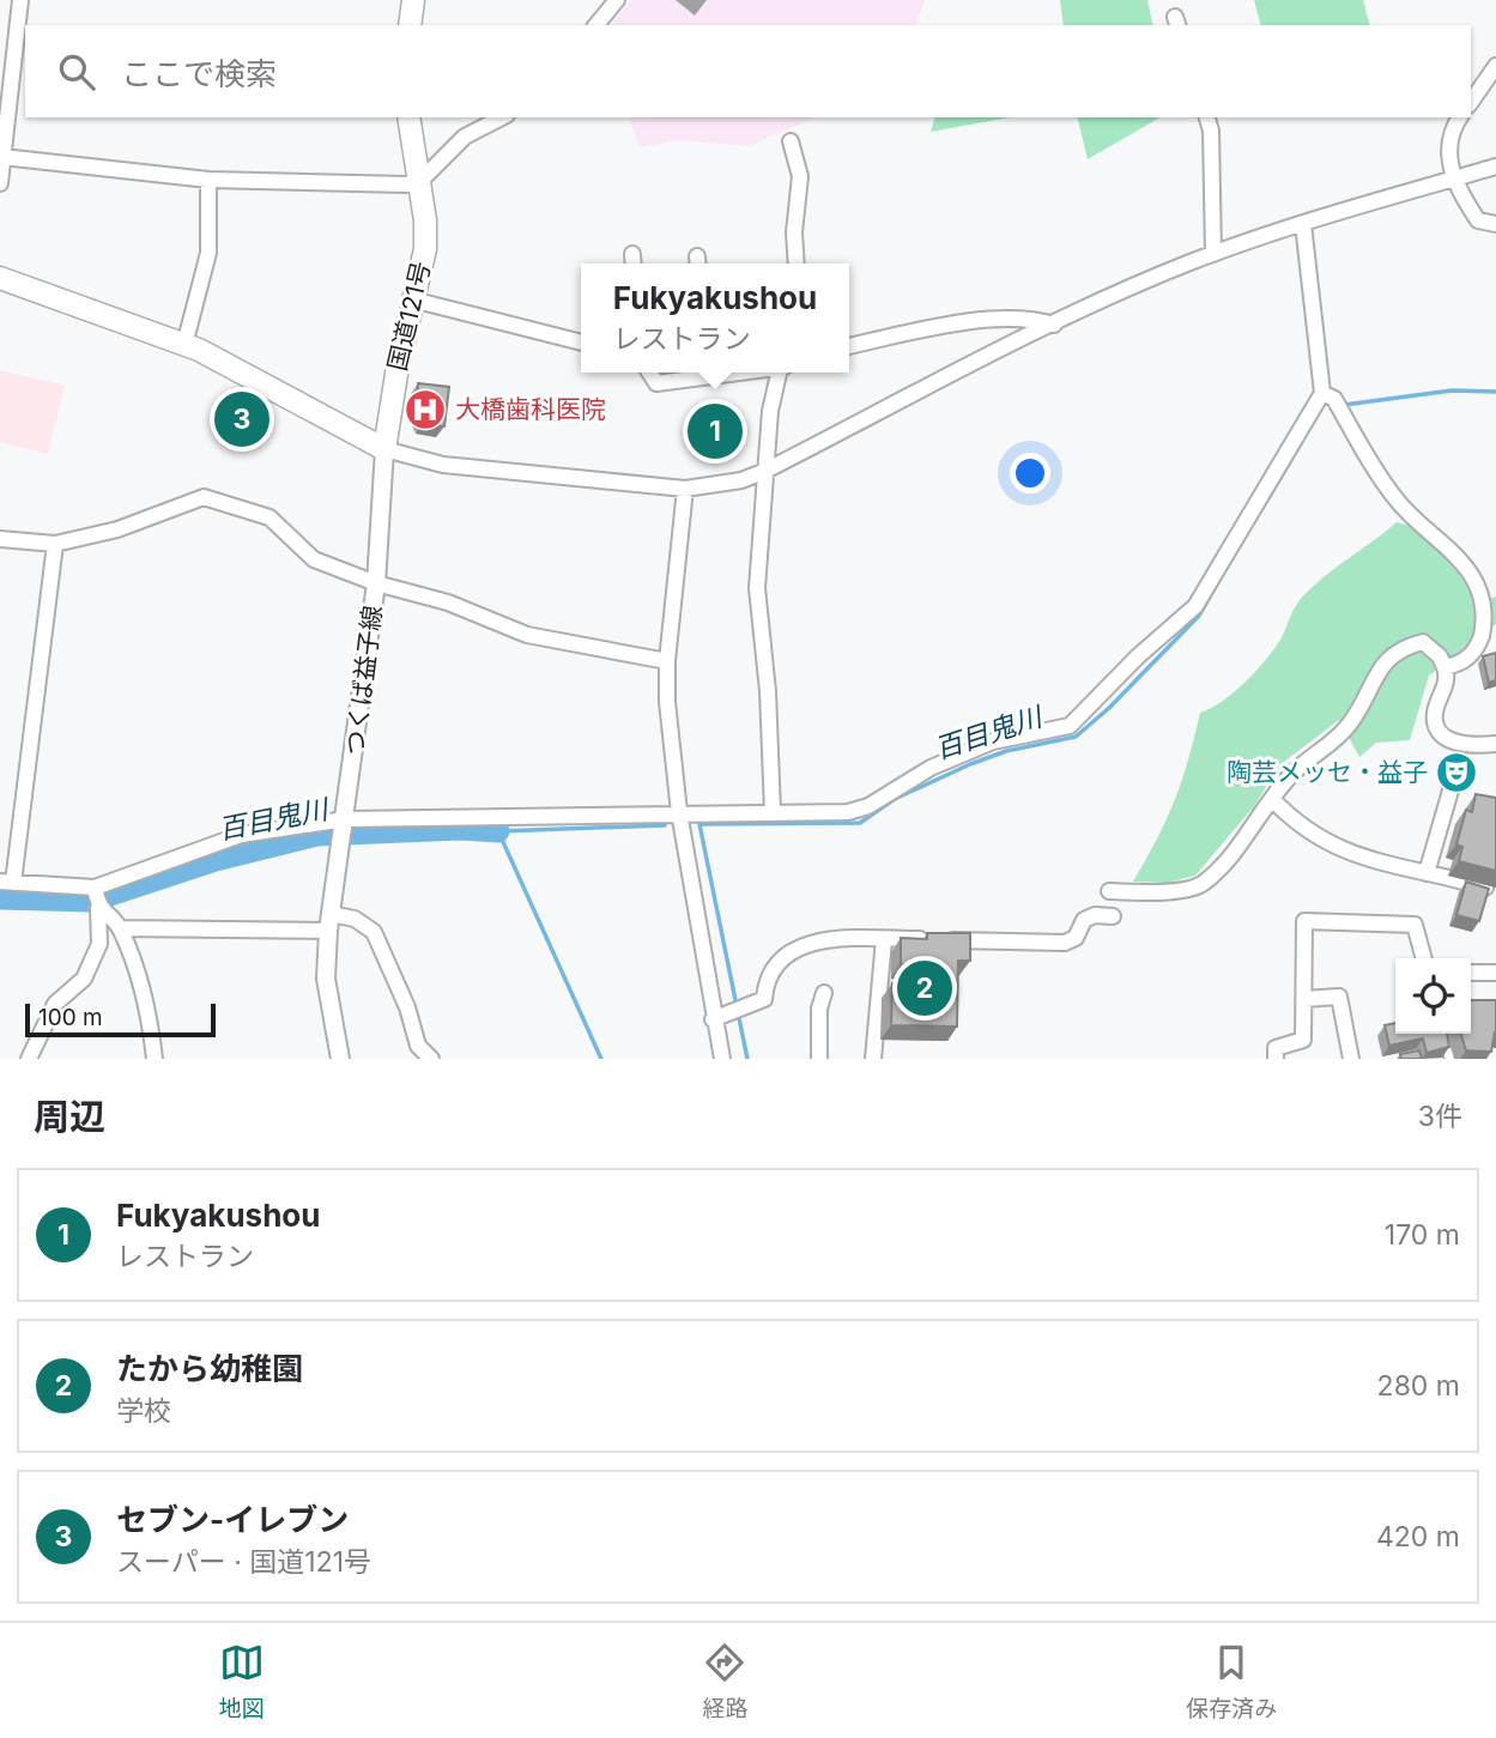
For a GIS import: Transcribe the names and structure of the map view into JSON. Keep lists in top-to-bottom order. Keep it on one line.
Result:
{"streets":{"highway":["国道121号"],"main road":["つくば益子線"]},"crossings":[["国道121号","つくば益子線"]],"water":["百目鬼川"],"places":{"hospital":["大橋歯科医院"],"theatre":["陶芸メッセ・益子"]},"scale_bar":"100 m","page":{"search":"ここで検索","popup":["Fukyakushou","レストラン"],"pins":["3","1","2"],"scale":"100 m","heading":["周辺","3件"],"list":[{"mark":"1","name":"Fukyakushou","note":"レストラン","value":"170 m"},{"mark":"2","name":"たから幼稚園","note":"学校","value":"280 m"},{"mark":"3","name":"セブン-イレブン","note":"スーパー · 国道121号","value":"420 m"}],"nav":["地図","経路","保存済み"]}}
